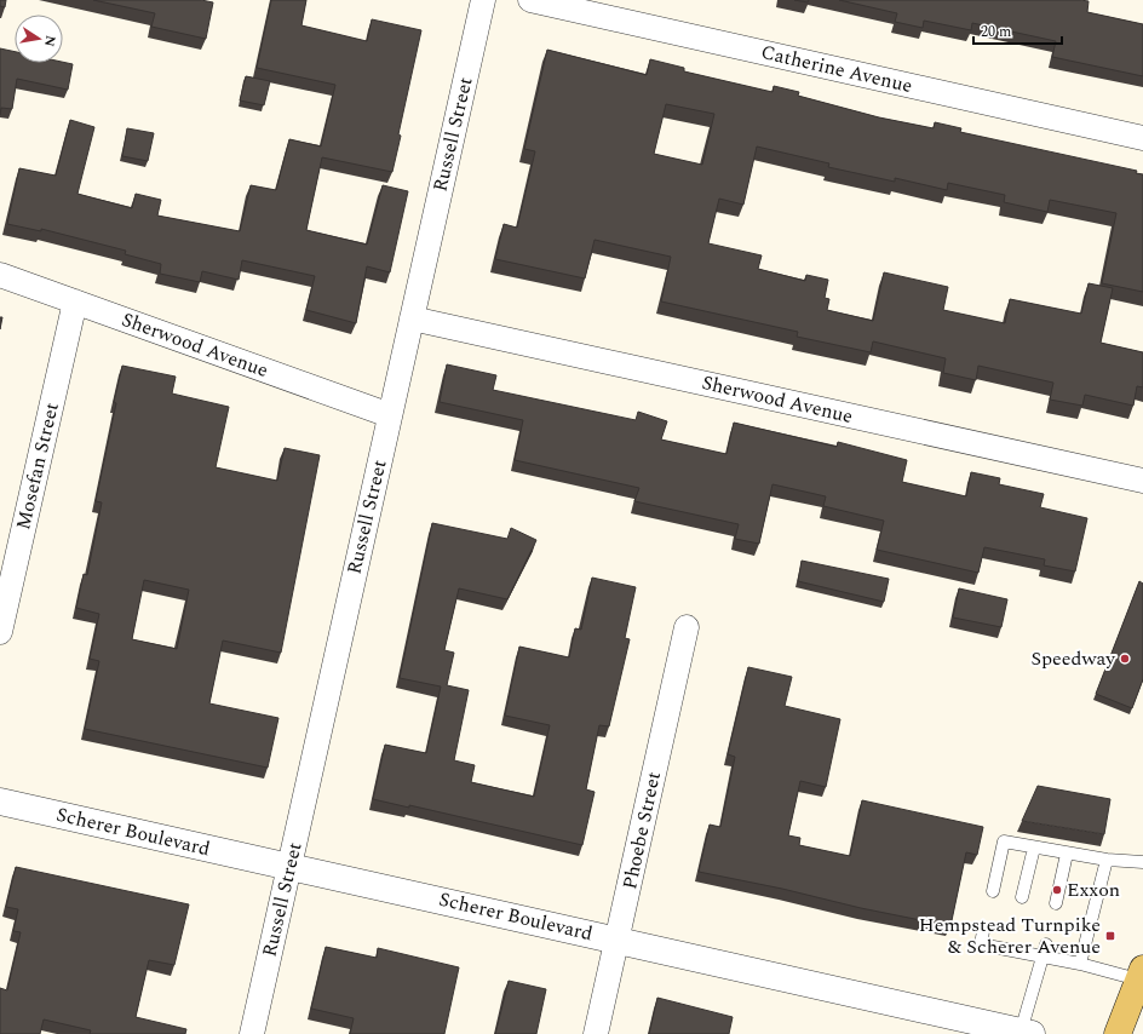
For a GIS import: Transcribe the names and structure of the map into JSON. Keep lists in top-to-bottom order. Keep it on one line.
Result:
{"streets":{"street":["Catherine Avenue","Russell Street","Sherwood Avenue","Mosefan Street","Phoebe Street","Scherer Boulevard"]},"crossings":[["Russell Street","Sherwood Avenue"],["Russell Street","Scherer Boulevard"],["Sherwood Avenue","Mosefan Street"],["Phoebe Street","Scherer Boulevard"]],"places":{"other":["Speedway","Exxon"],"transit":["Hempstead Turnpike & Scherer Avenue"]},"scale_bar":"20 m","north":"right"}
